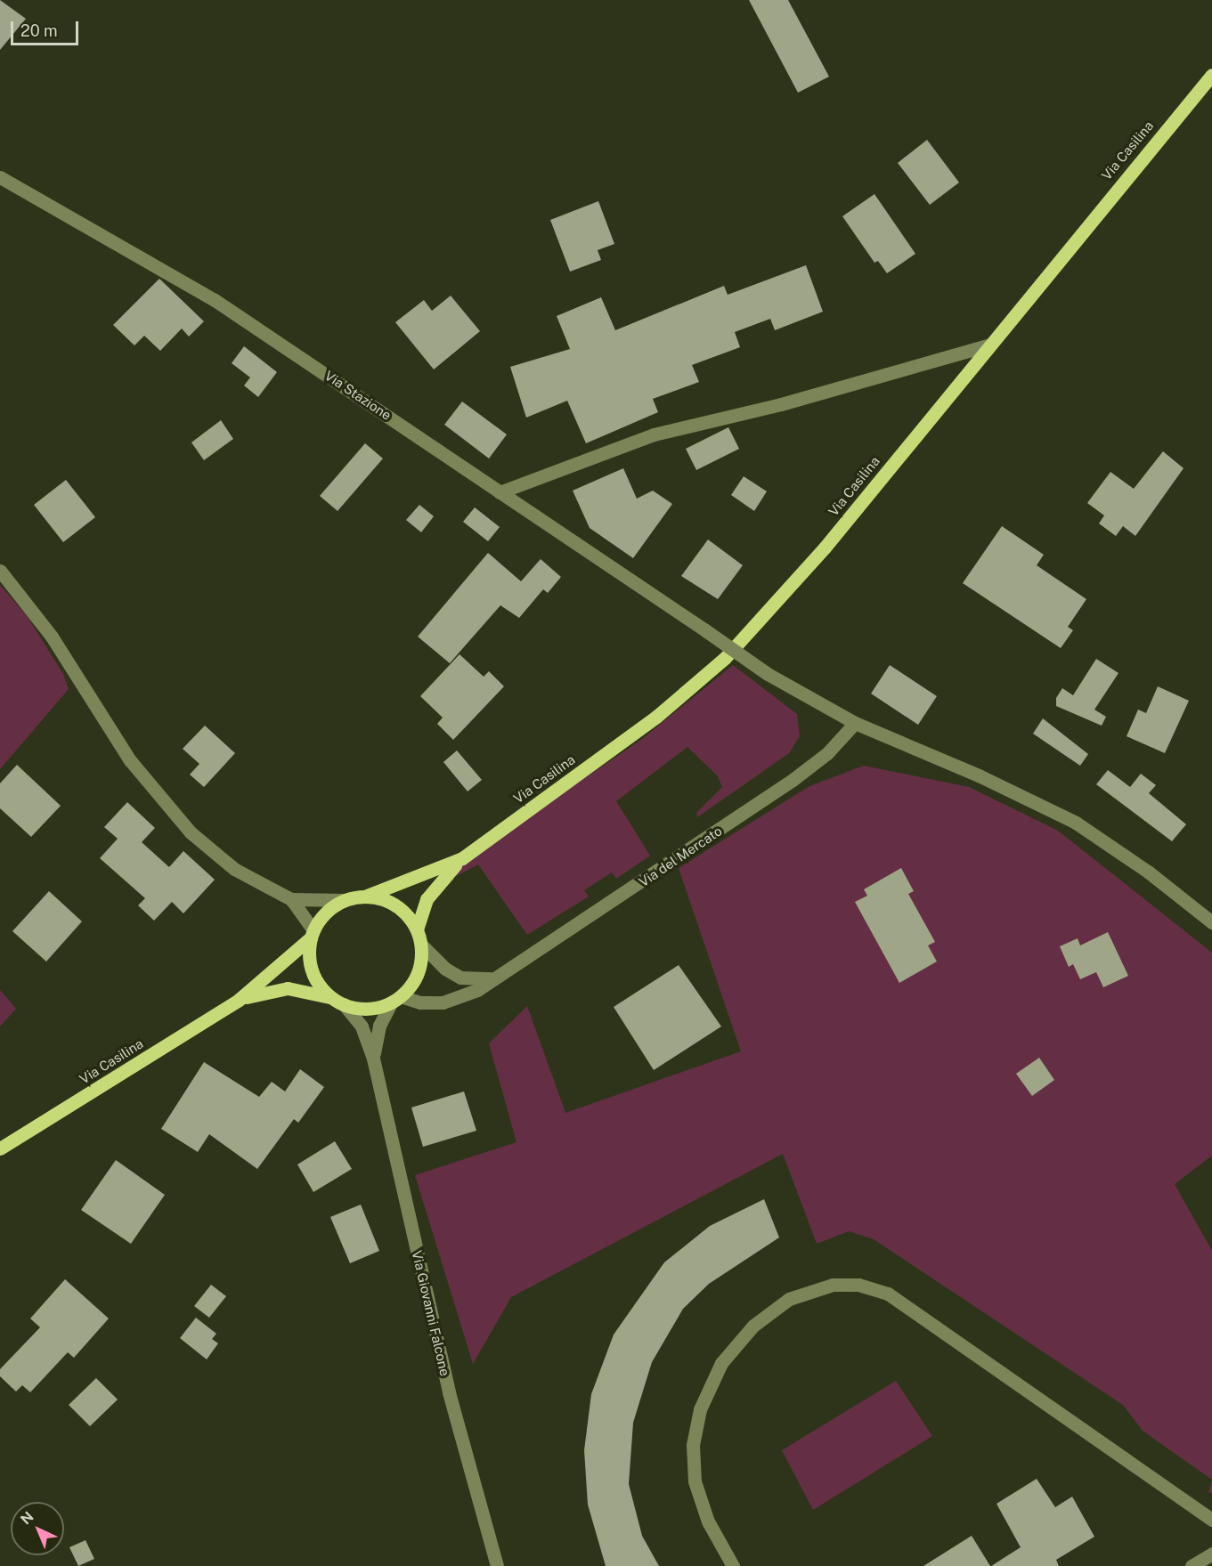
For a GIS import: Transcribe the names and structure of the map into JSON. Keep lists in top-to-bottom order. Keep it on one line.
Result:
{"streets":{"main road":["Via Casilina"],"street":["Via Stazione","Via del Mercato","Via Giovanni Falcone"]},"crossings":[["Via Casilina","Via del Mercato"],["Via Casilina","Via Giovanni Falcone"],["Via Stazione","Via del Mercato"],["Via del Mercato","Via Giovanni Falcone"]],"scale_bar":"20 m","north":"top left"}
